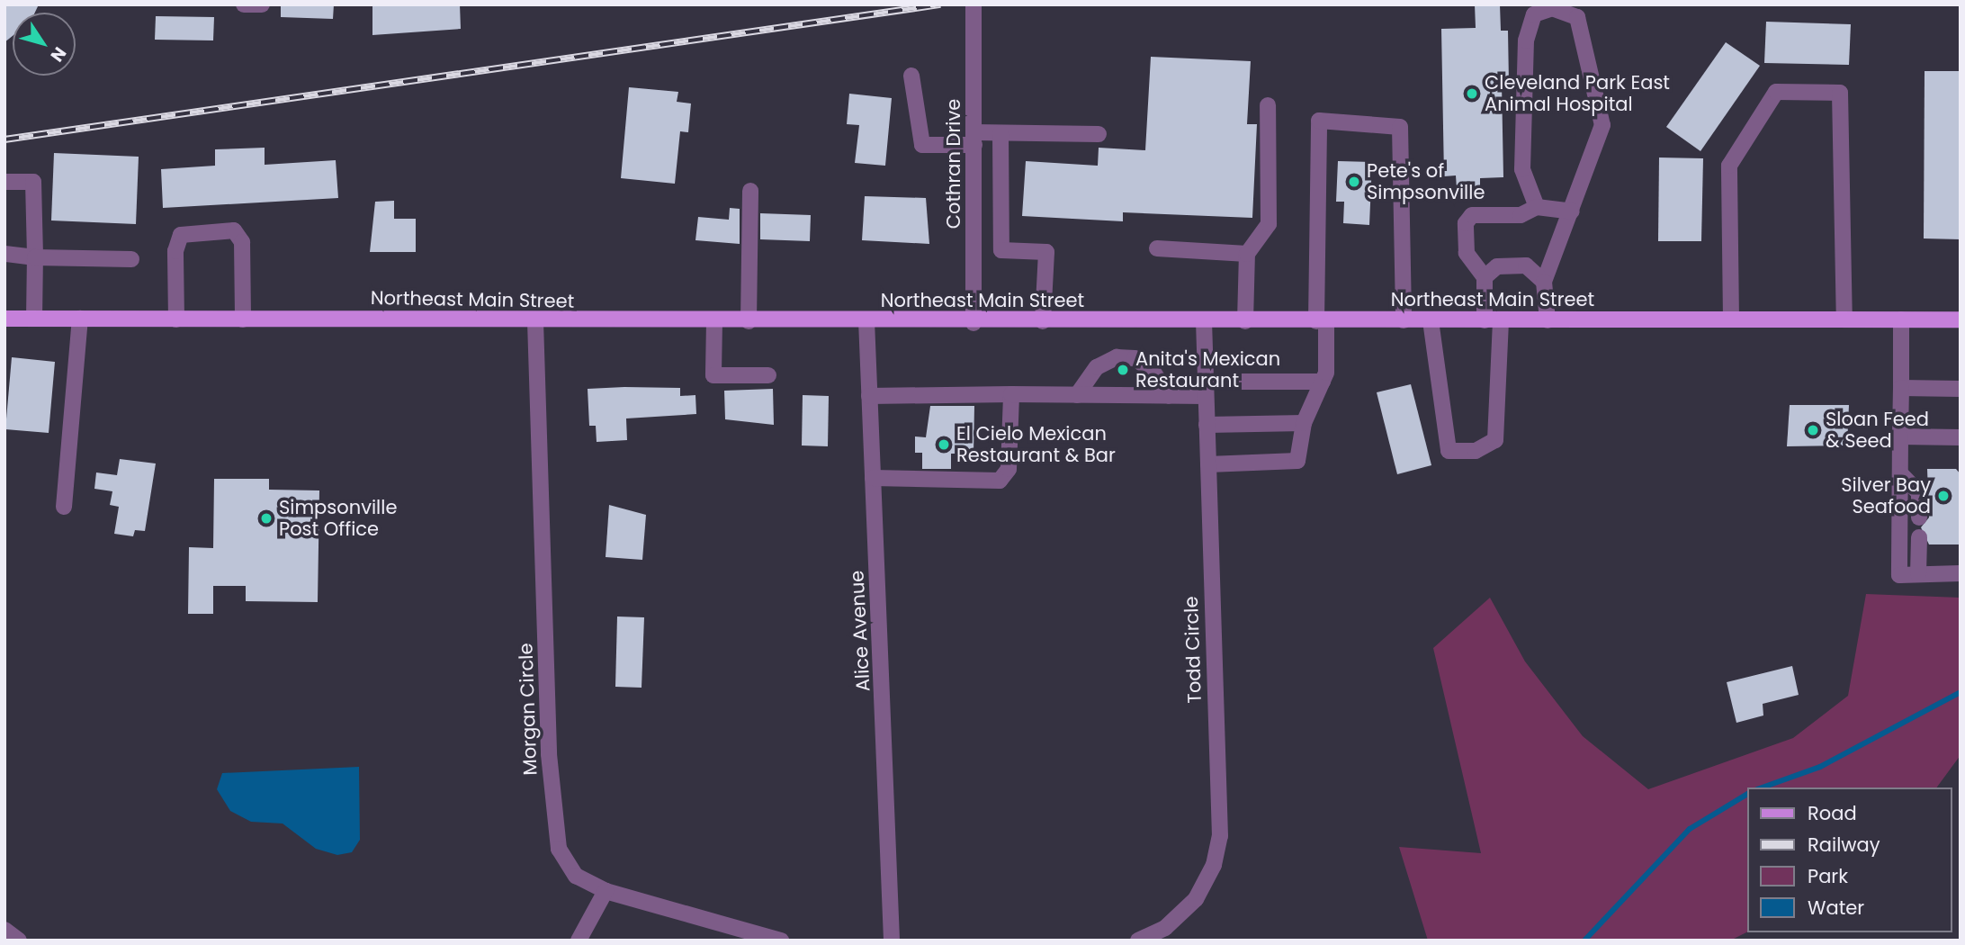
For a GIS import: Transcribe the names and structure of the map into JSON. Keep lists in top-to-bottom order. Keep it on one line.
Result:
{"streets":{"main road":["Northeast Main Street"],"street":["Cothran Drive","Alice Avenue","Todd Circle","Morgan Circle"]},"crossings":[["Cothran Drive","Northeast Main Street"],["Northeast Main Street","Alice Avenue"],["Northeast Main Street","Todd Circle"],["Northeast Main Street","Morgan Circle"]],"places":["Cleveland Park East Animal Hospital","Pete's of Simpsonville","Anita's Mexican Restaurant","Sloan Feed & Seed","El Cielo Mexican Restaurant & Bar","Silver Bay Seafood","Simpsonville Post Office"],"legend":["Road","Railway","Park","Water"],"north":"bottom right"}
